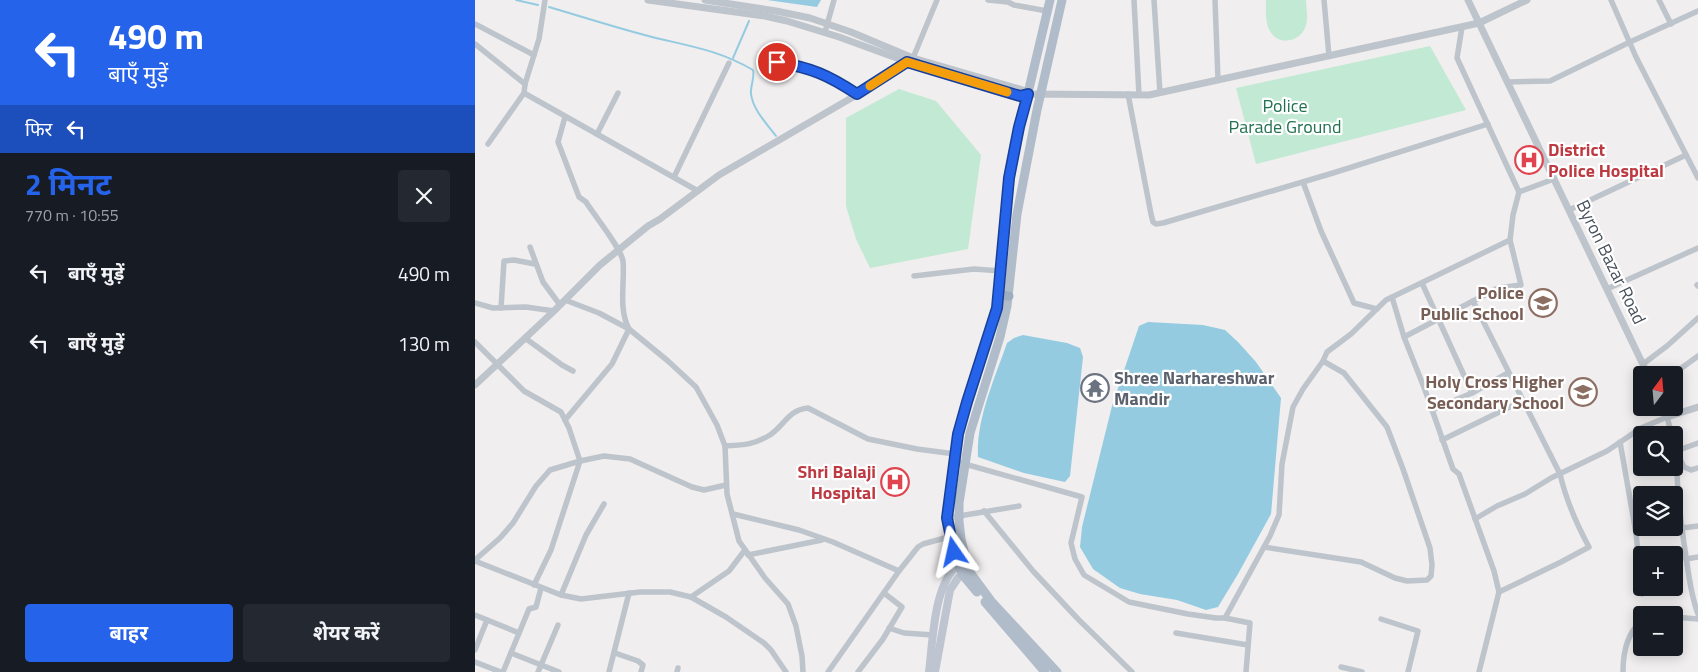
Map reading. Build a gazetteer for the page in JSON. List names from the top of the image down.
{
  "streets": {
    "street": ["Byron Bazar Road"]
  },
  "parks": ["Police Parade Ground"],
  "places": {
    "hospital": ["District Police Hospital", "Shri Balaji Hospital"],
    "school or university": ["Police Public School", "Holy Cross Higher Secondary School"],
    "temple": ["Shree Narhareshwar Mandir"]
  },
  "north": "top",
  "page": {
    "turn": ["490 m", "बाएँ मुड़ें"],
    "then": "फिर",
    "heading": ["2 मिनट", "770 m · 10:55"],
    "list": [
      {
        "name": "बाएँ मुड़ें",
        "value": "490 m"
      },
      {
        "name": "बाएँ मुड़ें",
        "value": "130 m"
      }
    ],
    "map_buttons": ["+", "−"],
    "buttons": ["बाहर", "शेयर करें"]
  }
}
